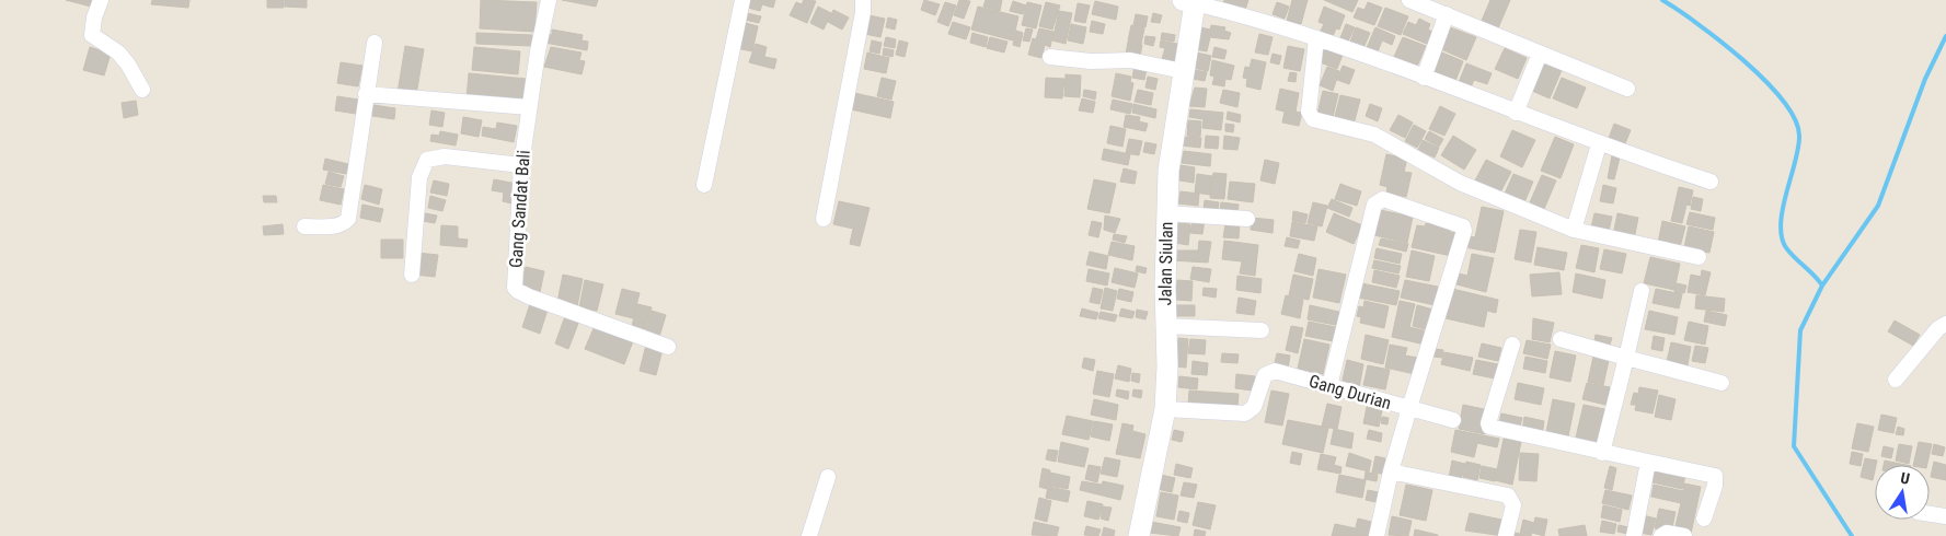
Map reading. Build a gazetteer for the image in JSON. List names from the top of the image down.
{
  "streets": {
    "street": ["Gang Sandat Bali", "Jalan Siulan", "Gang Durian"]
  },
  "crossings": [
    ["Jalan Siulan", "Gang Durian"]
  ],
  "north": "top"
}
